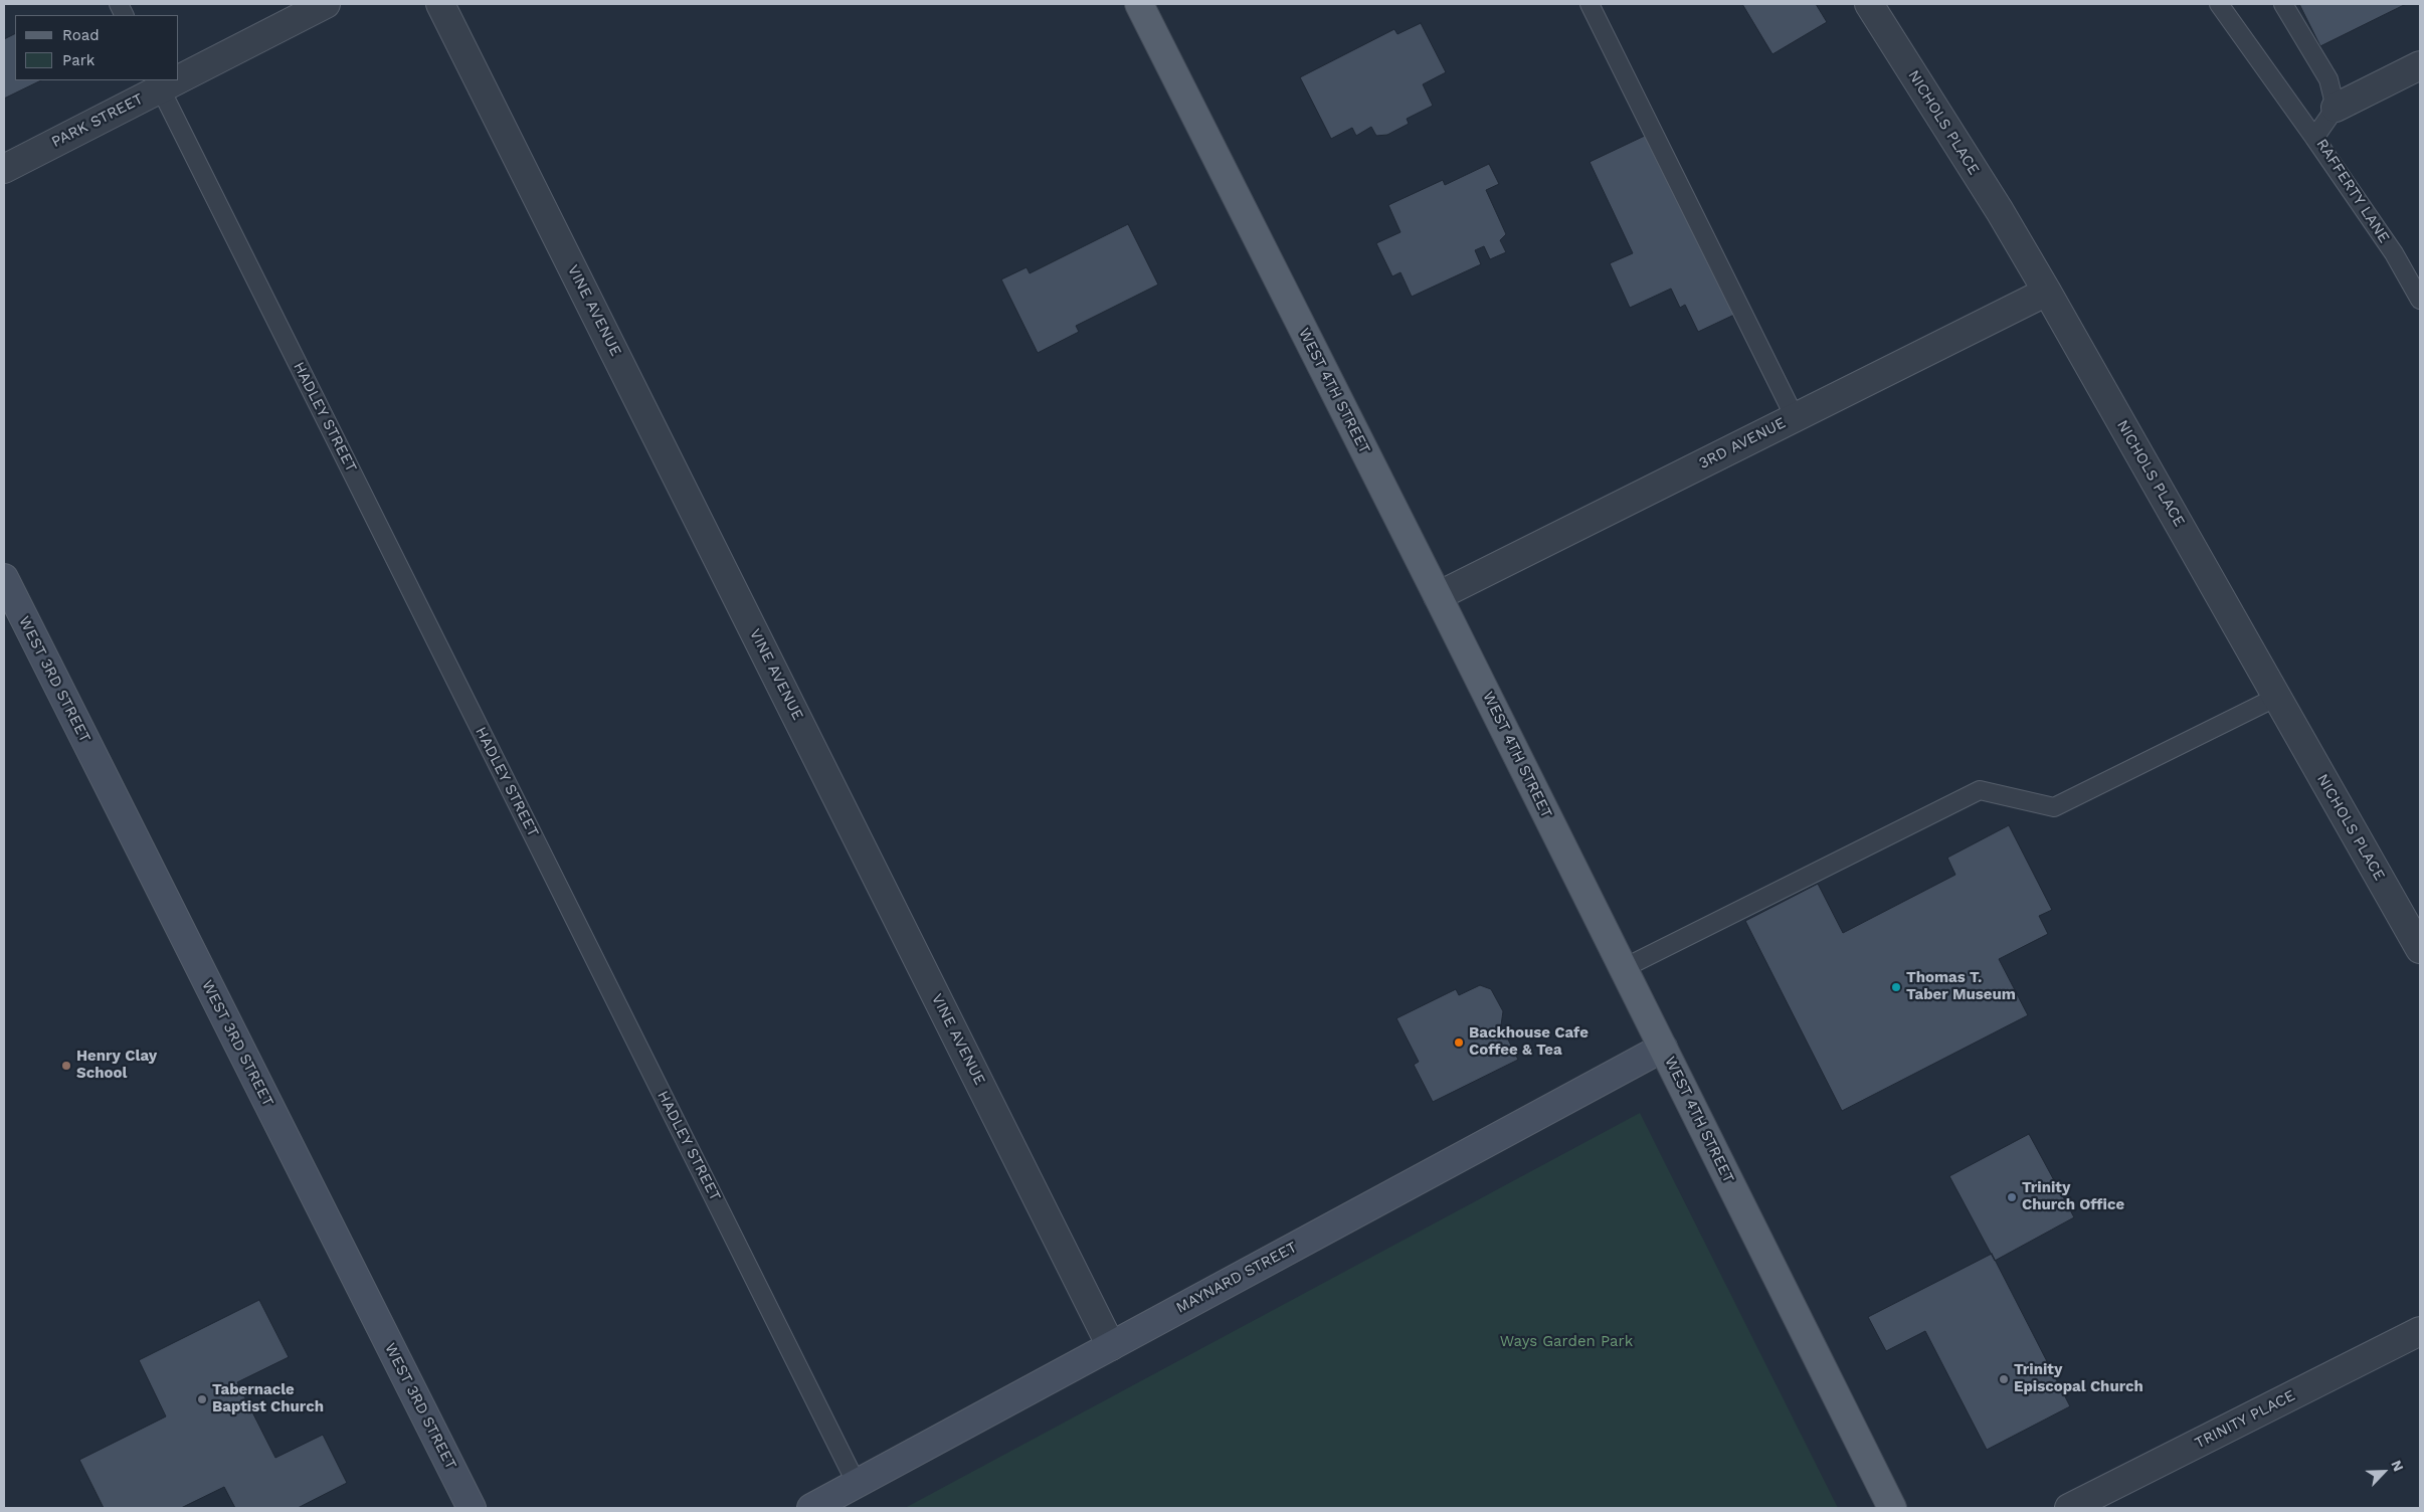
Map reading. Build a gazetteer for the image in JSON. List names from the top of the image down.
{
  "streets": {
    "main road": ["WEST 4TH STREET", "WEST 3RD STREET", "MAYNARD STREET"],
    "street": [
      "PARK STREET",
      "NICHOLS PLACE",
      "VINE AVENUE",
      "3RD AVENUE",
      "TRINITY PLACE"
    ],
    "lane": ["RAFFERTY LANE", "HADLEY STREET"]
  },
  "crossings": [
    ["PARK STREET", "HADLEY STREET"],
    ["NICHOLS PLACE", "3RD AVENUE"],
    ["VINE AVENUE", "MAYNARD STREET"],
    ["WEST 4TH STREET", "3RD AVENUE"],
    ["WEST 4TH STREET", "MAYNARD STREET"],
    ["HADLEY STREET", "MAYNARD STREET"]
  ],
  "parks": ["Ways Garden Park"],
  "places": [
    "Thomas T. Taber Museum",
    "Backhouse Cafe Coffee & Tea",
    "Henry Clay School",
    "Trinity Church Office",
    "Trinity Episcopal Church",
    "Tabernacle Baptist Church"
  ],
  "legend": ["Road", "Park"],
  "north": "top right"
}
